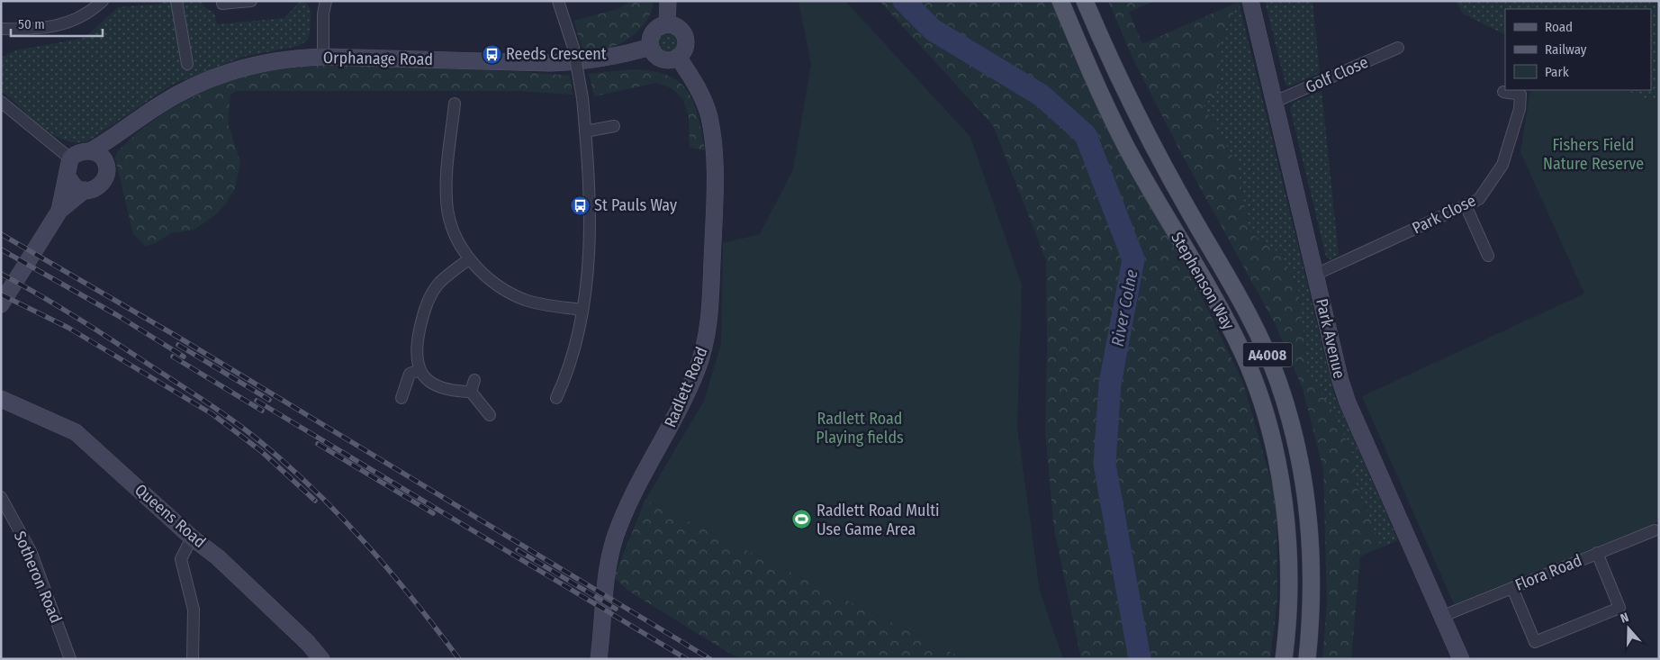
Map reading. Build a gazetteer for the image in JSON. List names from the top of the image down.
{
  "streets": {
    "main road": ["Stephenson Way", "A4008"],
    "street": [
      "Orphanage Road",
      "Golf Close",
      "Park Close",
      "Park Avenue",
      "Radlett Road",
      "Queens Road",
      "Flora Road",
      "Sotheron Road"
    ]
  },
  "crossings": [
    ["Orphanage Road", "Radlett Road"],
    ["Golf Close", "Park Avenue"],
    ["Park Close", "Park Avenue"],
    ["Park Avenue", "Flora Road"]
  ],
  "water": ["River Colne"],
  "parks": ["Fishers Field Nature Reserve", "Radlett Road Playing fields"],
  "places": {
    "bus stop": ["Reeds Crescent", "St Pauls Way"],
    "sports": ["Radlett Road Multi Use Game Area"]
  },
  "legend": ["Road", "Railway", "Park"],
  "scale_bar": "50 m",
  "north": "top"
}
